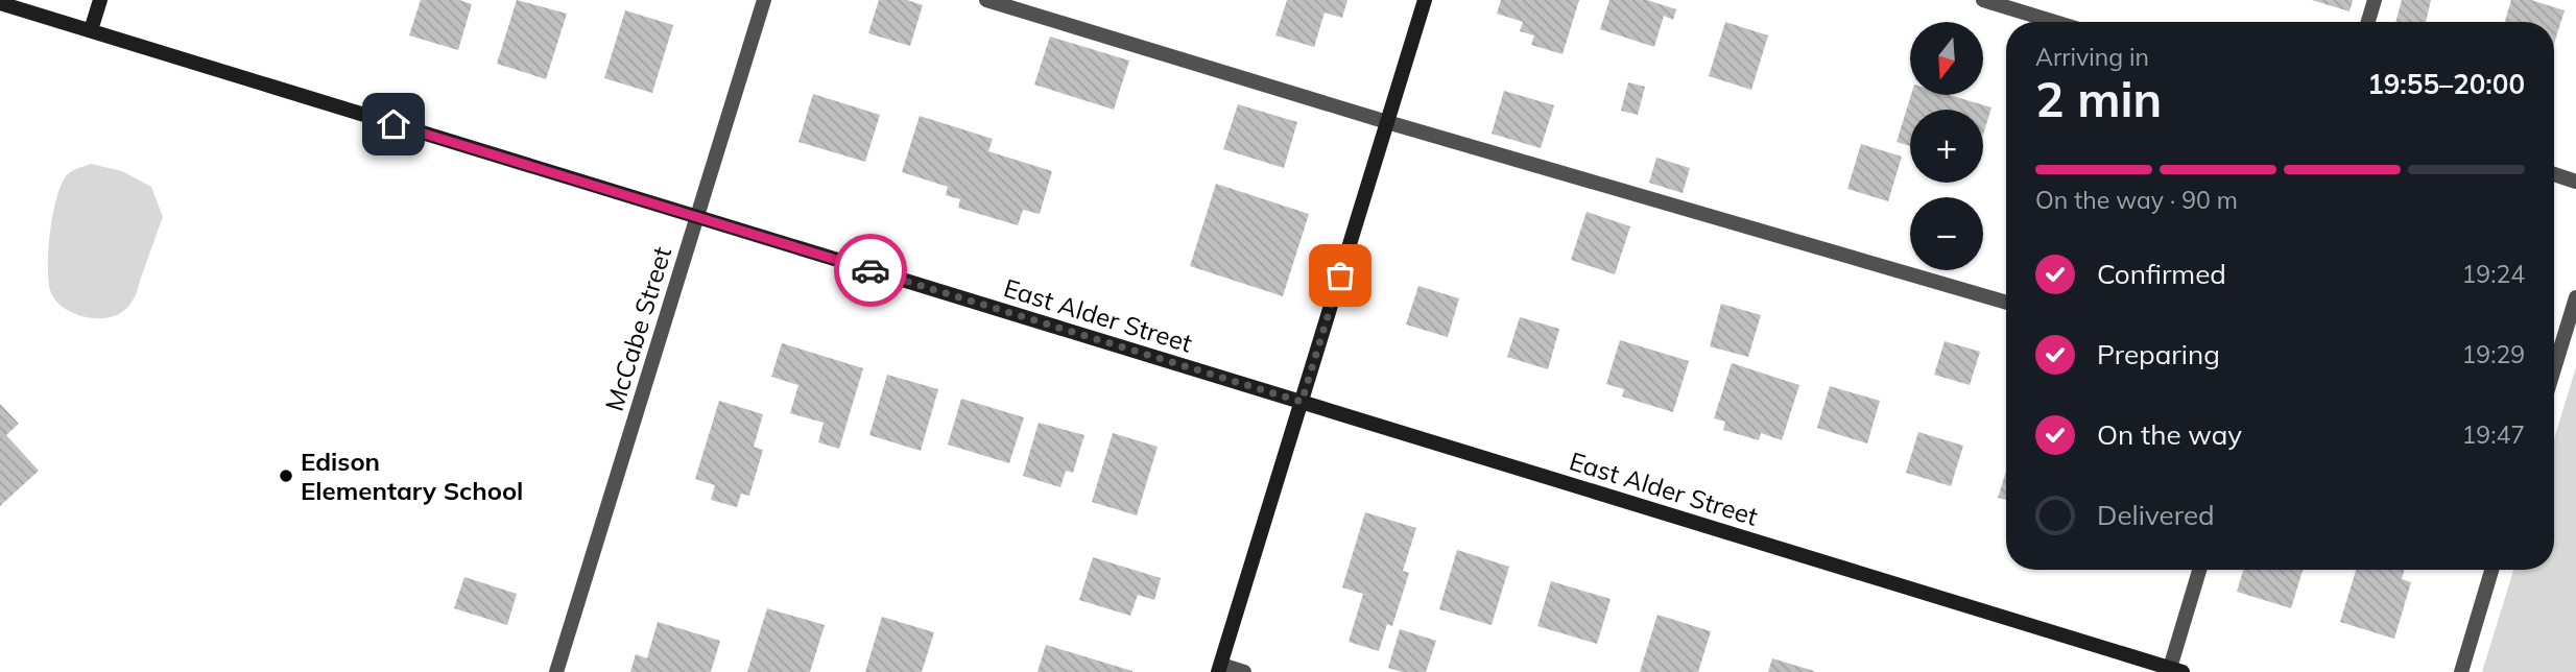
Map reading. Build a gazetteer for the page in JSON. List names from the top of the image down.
{
  "streets": {
    "main road": ["East Alder Street"],
    "street": ["McCabe Street"]
  },
  "crossings": [
    ["East Alder Street", "McCabe Street"]
  ],
  "places": ["Edison Elementary School"],
  "north": "bottom",
  "page": {
    "map_buttons": ["+", "−"],
    "heading": ["2 min", "Arriving in", "19:55–20:00"],
    "bar": "On the way · 90 m",
    "list": [
      ["Confirmed", "19:24"],
      ["Preparing", "19:29"],
      ["On the way", "19:47"],
      "Delivered"
    ]
  }
}
